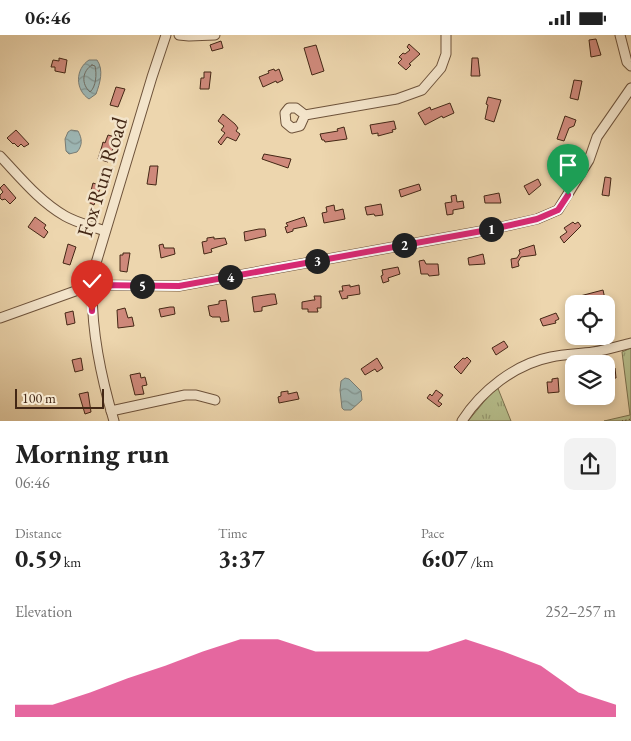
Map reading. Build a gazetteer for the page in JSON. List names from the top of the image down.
{
  "streets": {
    "street": ["Fox Run Road"]
  },
  "scale_bar": "100 m",
  "page": {
    "status": "06:46",
    "pins": [
      "1",
      "2",
      "3",
      "4",
      "5"
    ],
    "scale": "100 m",
    "heading": ["Morning run", "06:46"],
    "stats": [
      ["Distance", "0.59 km"],
      ["Time", "3:37"],
      ["Pace", "6:07 /km"]
    ],
    "chart": ["Elevation", "252–257 m"]
  }
}
